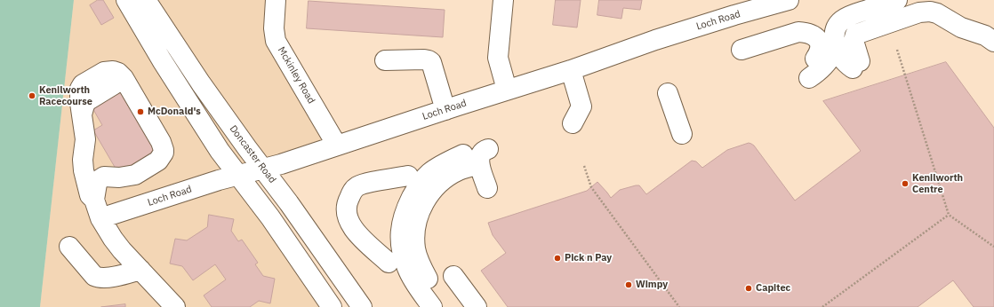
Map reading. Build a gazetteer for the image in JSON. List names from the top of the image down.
{
  "streets": {
    "street": ["Loch Road", "Mckinley Road", "Doncaster Road"]
  },
  "crossings": [
    ["Loch Road", "Mckinley Road"],
    ["Loch Road", "Doncaster Road"]
  ],
  "places": [
    "Kenilworth Racecourse",
    "McDonald's",
    "Kenilworth Centre",
    "Pick n Pay",
    "Wimpy",
    "Capitec"
  ]
}
